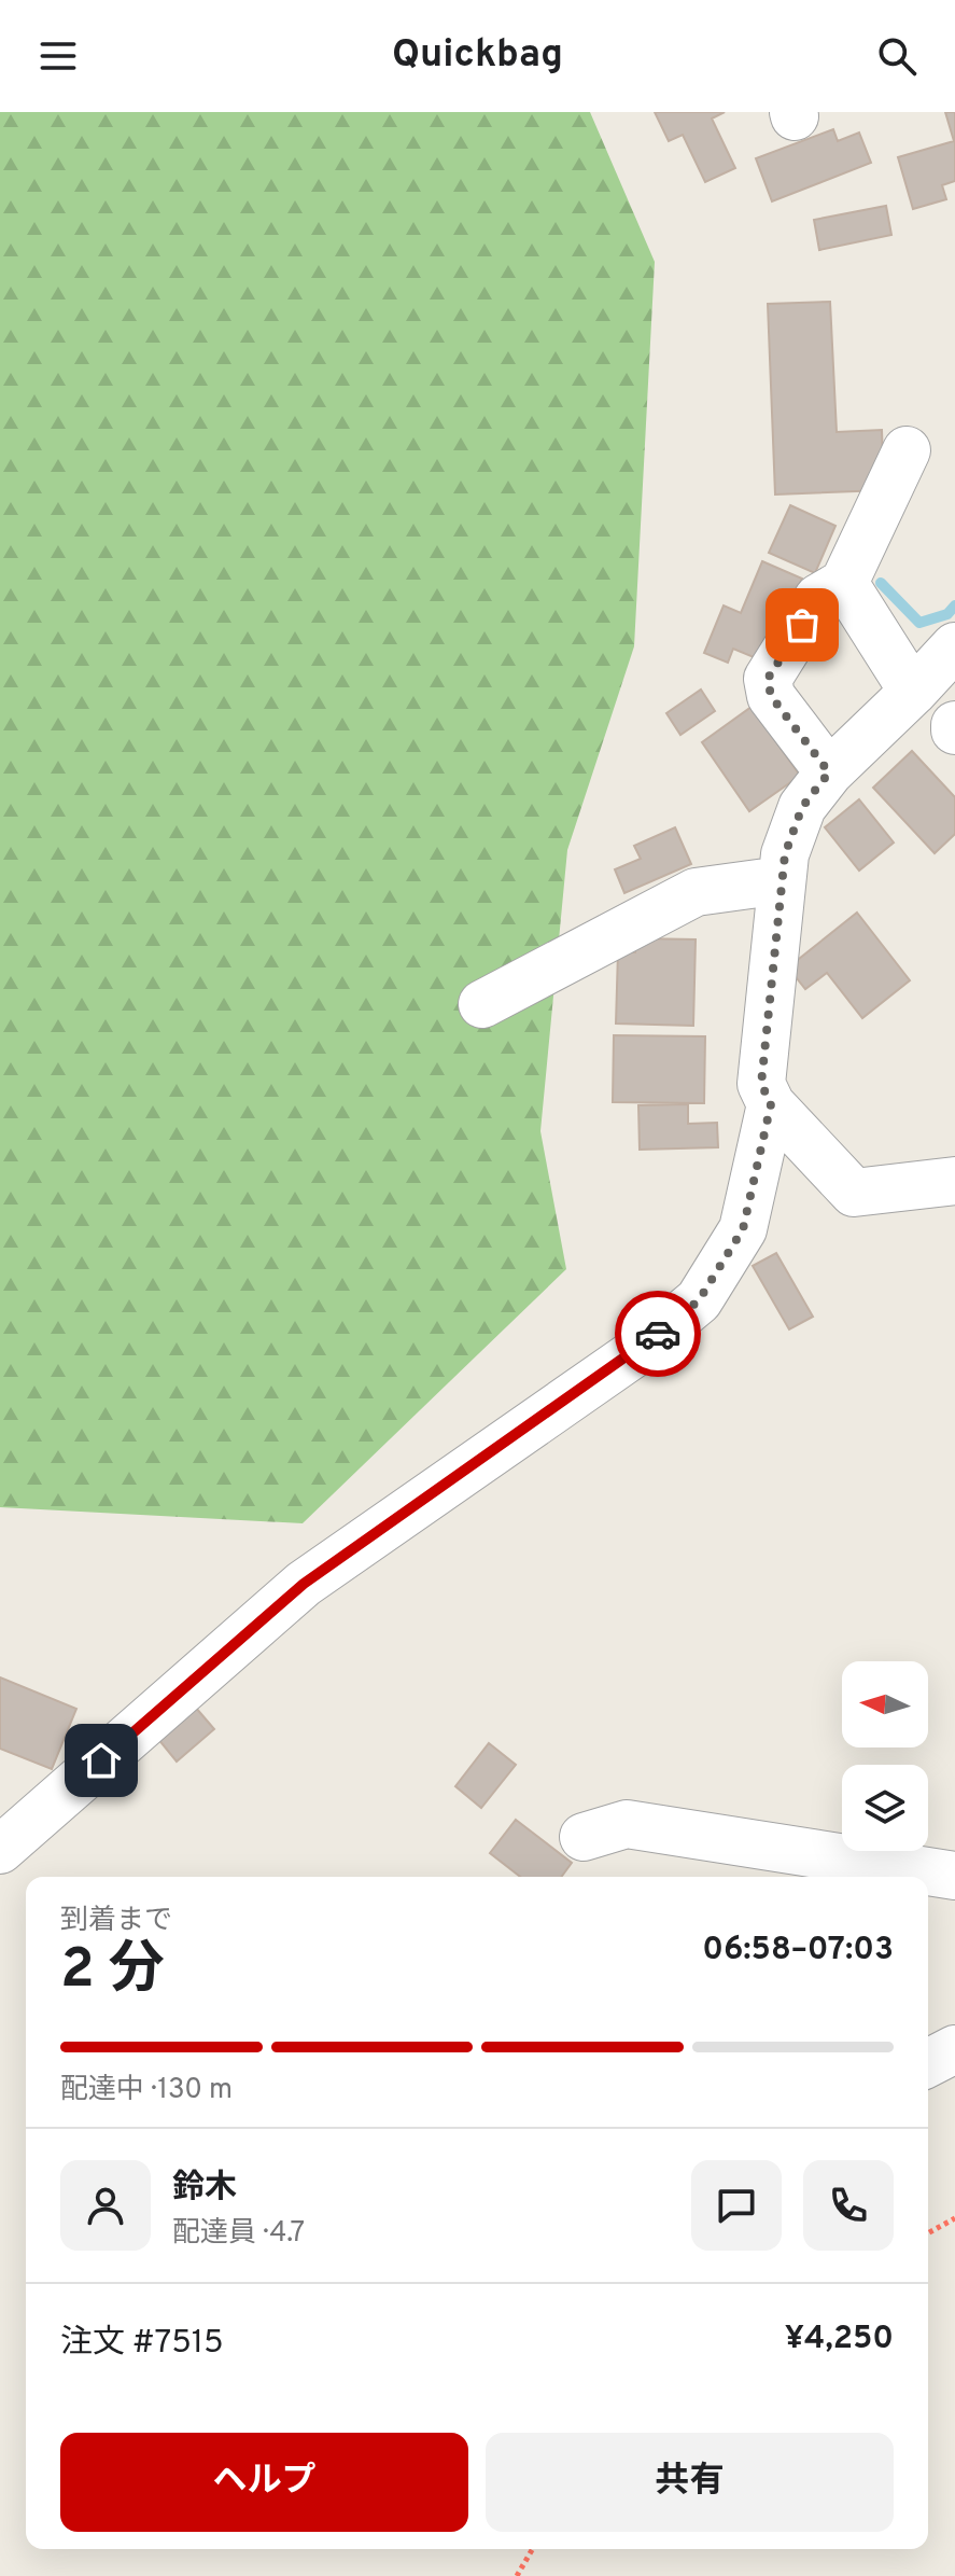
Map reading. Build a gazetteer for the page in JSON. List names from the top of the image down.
{
  "north": "left",
  "page": {
    "header": "Quickbag",
    "heading": ["2 分", "到着まで", "06:58–07:03"],
    "panel": [
      "鈴木",
      "配達員 · 4.7",
      "注文 #7515",
      "¥4,250"
    ],
    "bar": "配達中 · 130 m",
    "buttons": ["ヘルプ", "共有"]
  }
}
